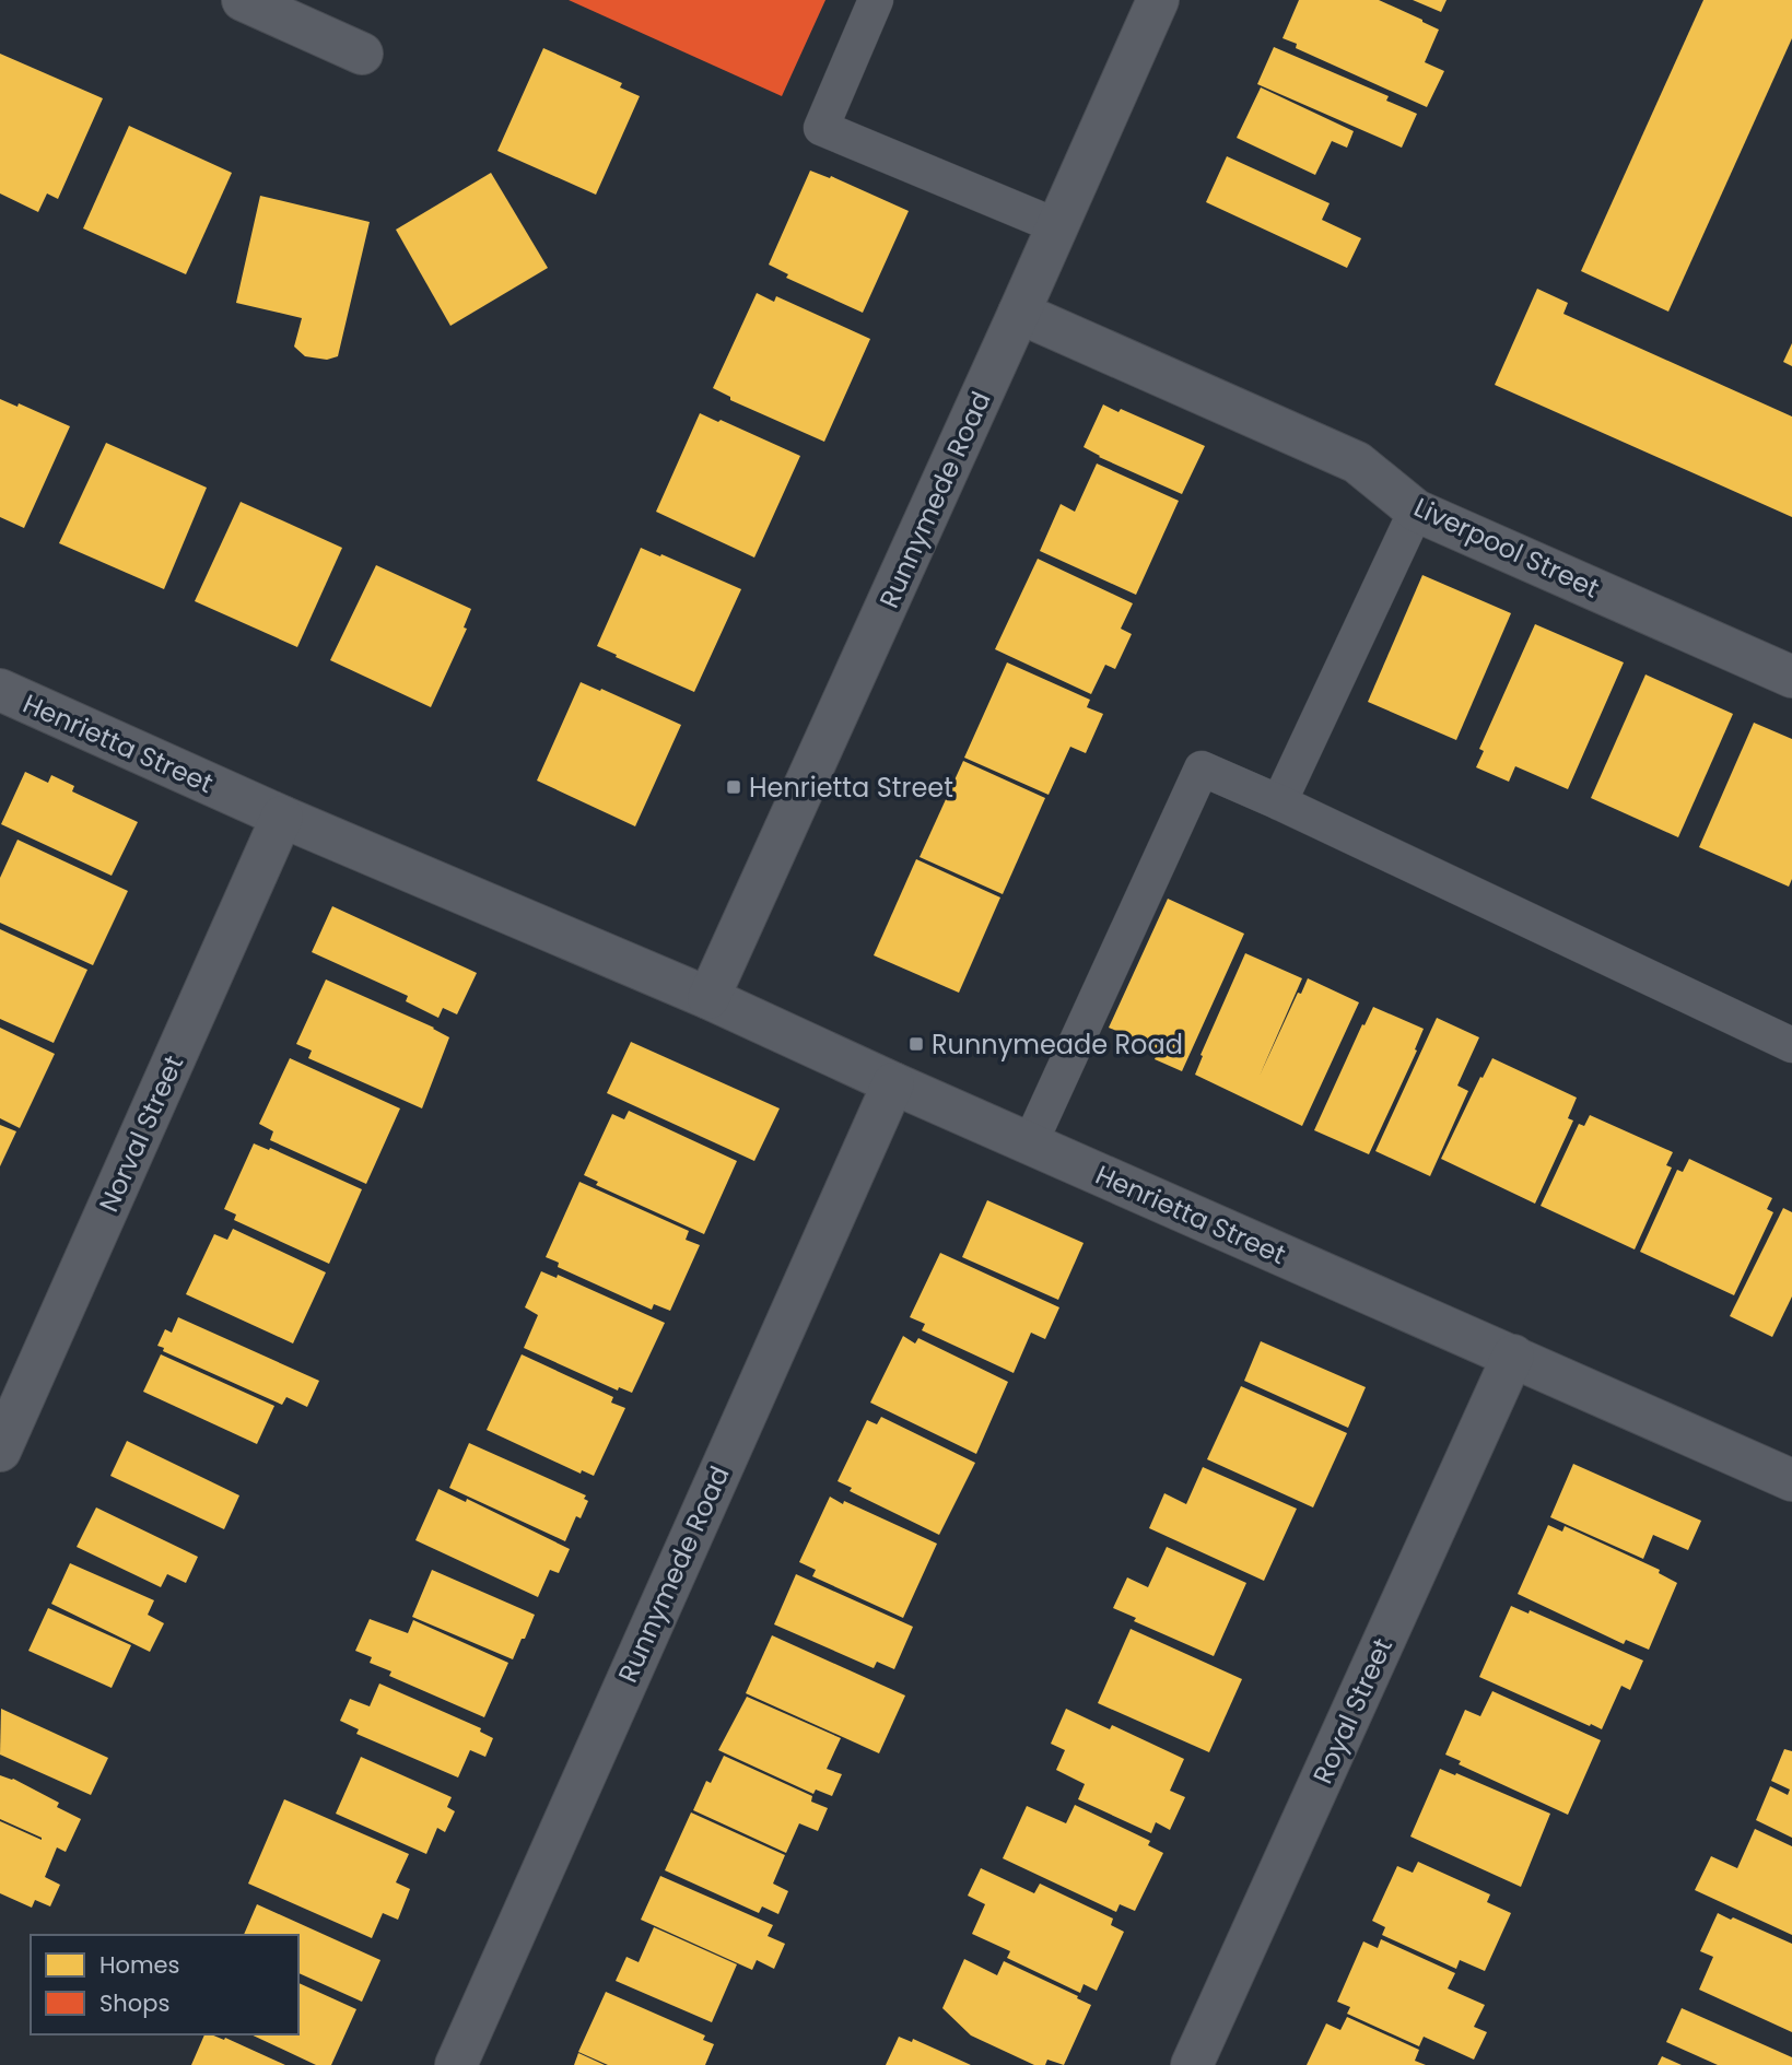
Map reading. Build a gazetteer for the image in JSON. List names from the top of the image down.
{
  "streets": {
    "street": [
      "Runnymede Road",
      "Liverpool Street",
      "Henrietta Street",
      "Norval Street",
      "Royal Street"
    ]
  },
  "crossings": [
    ["Runnymede Road", "Liverpool Street"],
    ["Runnymede Road", "Henrietta Street"],
    ["Henrietta Street", "Norval Street"],
    ["Henrietta Street", "Royal Street"]
  ],
  "places": {
    "transit": ["Henrietta Street", "Runnymeade Road"]
  },
  "legend": ["Homes", "Shops"]
}
